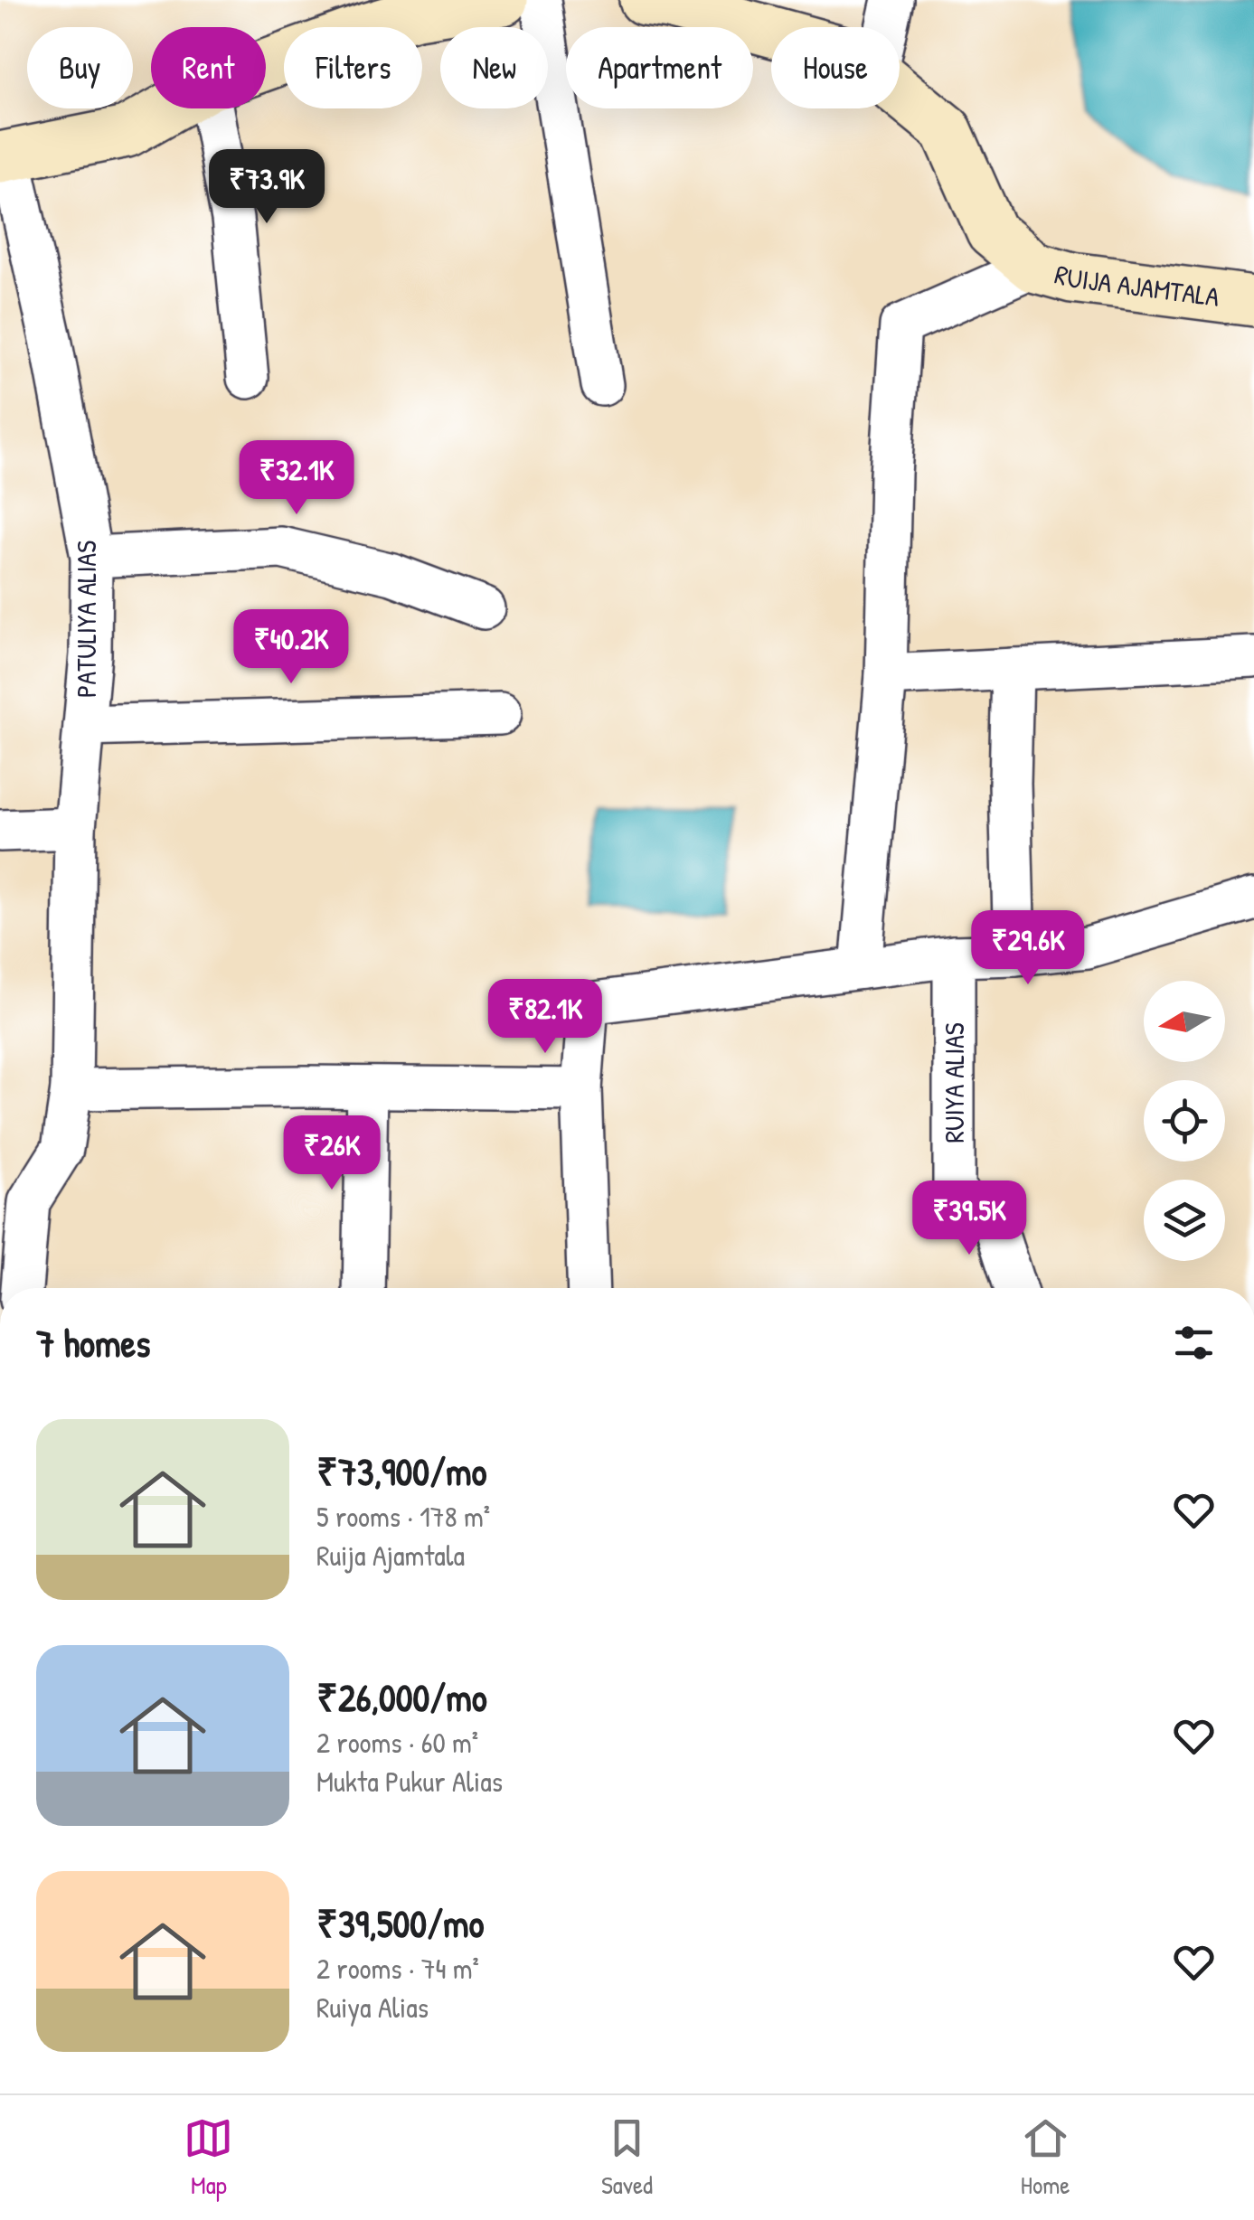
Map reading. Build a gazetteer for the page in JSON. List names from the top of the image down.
{
  "streets": {
    "street": ["RUIJA AJAMTALA", "PATULIYA ALIAS", "RUIYA ALIAS"]
  },
  "north": "left",
  "page": {
    "chip": [
      "Buy",
      "Rent",
      "Filters",
      "New",
      "Apartment",
      "House"
    ],
    "price": [
      "₹73.9K",
      "₹32.1K",
      "₹40.2K",
      "₹29.6K",
      "₹82.1K",
      "₹26K",
      "₹39.5K"
    ],
    "heading": "7 homes",
    "list": [
      {
        "name": "₹73,900/mo",
        "note": "5 rooms · 178 m² · Ruija Ajamtala"
      },
      {
        "name": "₹26,000/mo",
        "note": "2 rooms · 60 m² · Mukta Pukur Alias"
      },
      {
        "name": "₹39,500/mo",
        "note": "2 rooms · 74 m² · Ruiya Alias"
      }
    ],
    "tabs": ["Map", "Saved", "Home"]
  }
}
